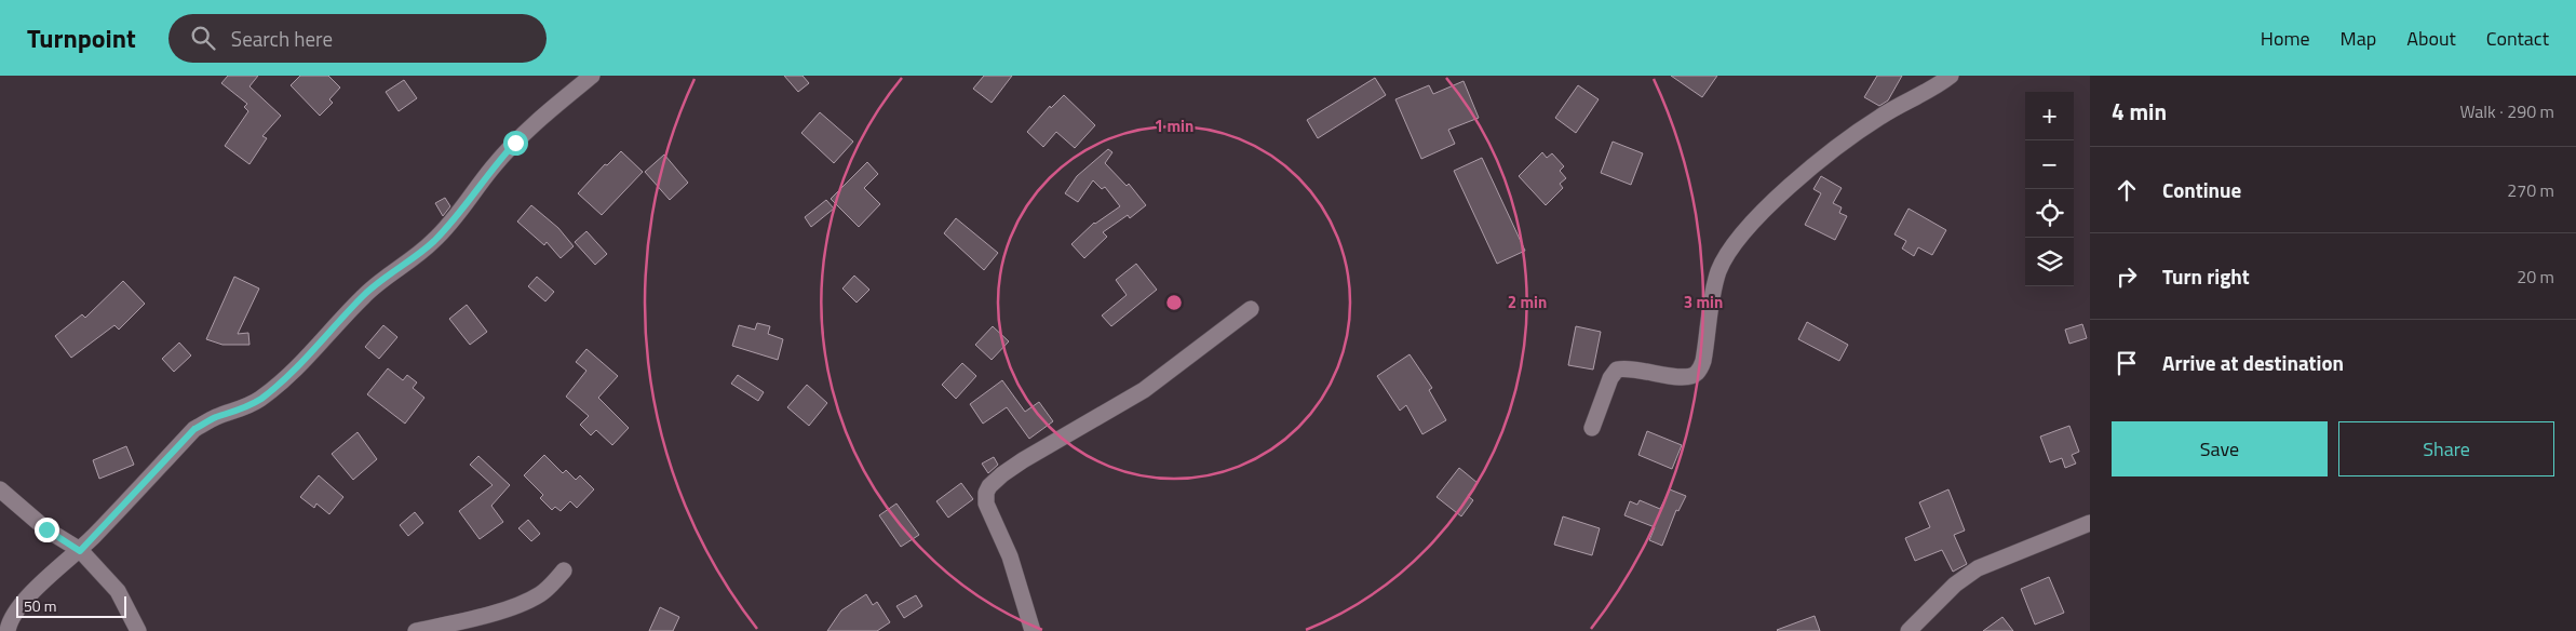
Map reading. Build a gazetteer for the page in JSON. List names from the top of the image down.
{
  "scale_bar": "50 m",
  "page": {
    "header": "Turnpoint",
    "search": "Search here",
    "nav": [
      "Home",
      "Map",
      "About",
      "Contact"
    ],
    "heading": ["4 min", "Walk · 290 m"],
    "map_buttons": ["+", "−"],
    "list": [
      ["Continue", "270 m"],
      ["Turn right", "20 m"],
      "Arrive at destination"
    ],
    "buttons": ["Save", "Share"],
    "scale": "50 m"
  },
  "rings": ["1 min", "2 min", "3 min"]
}
